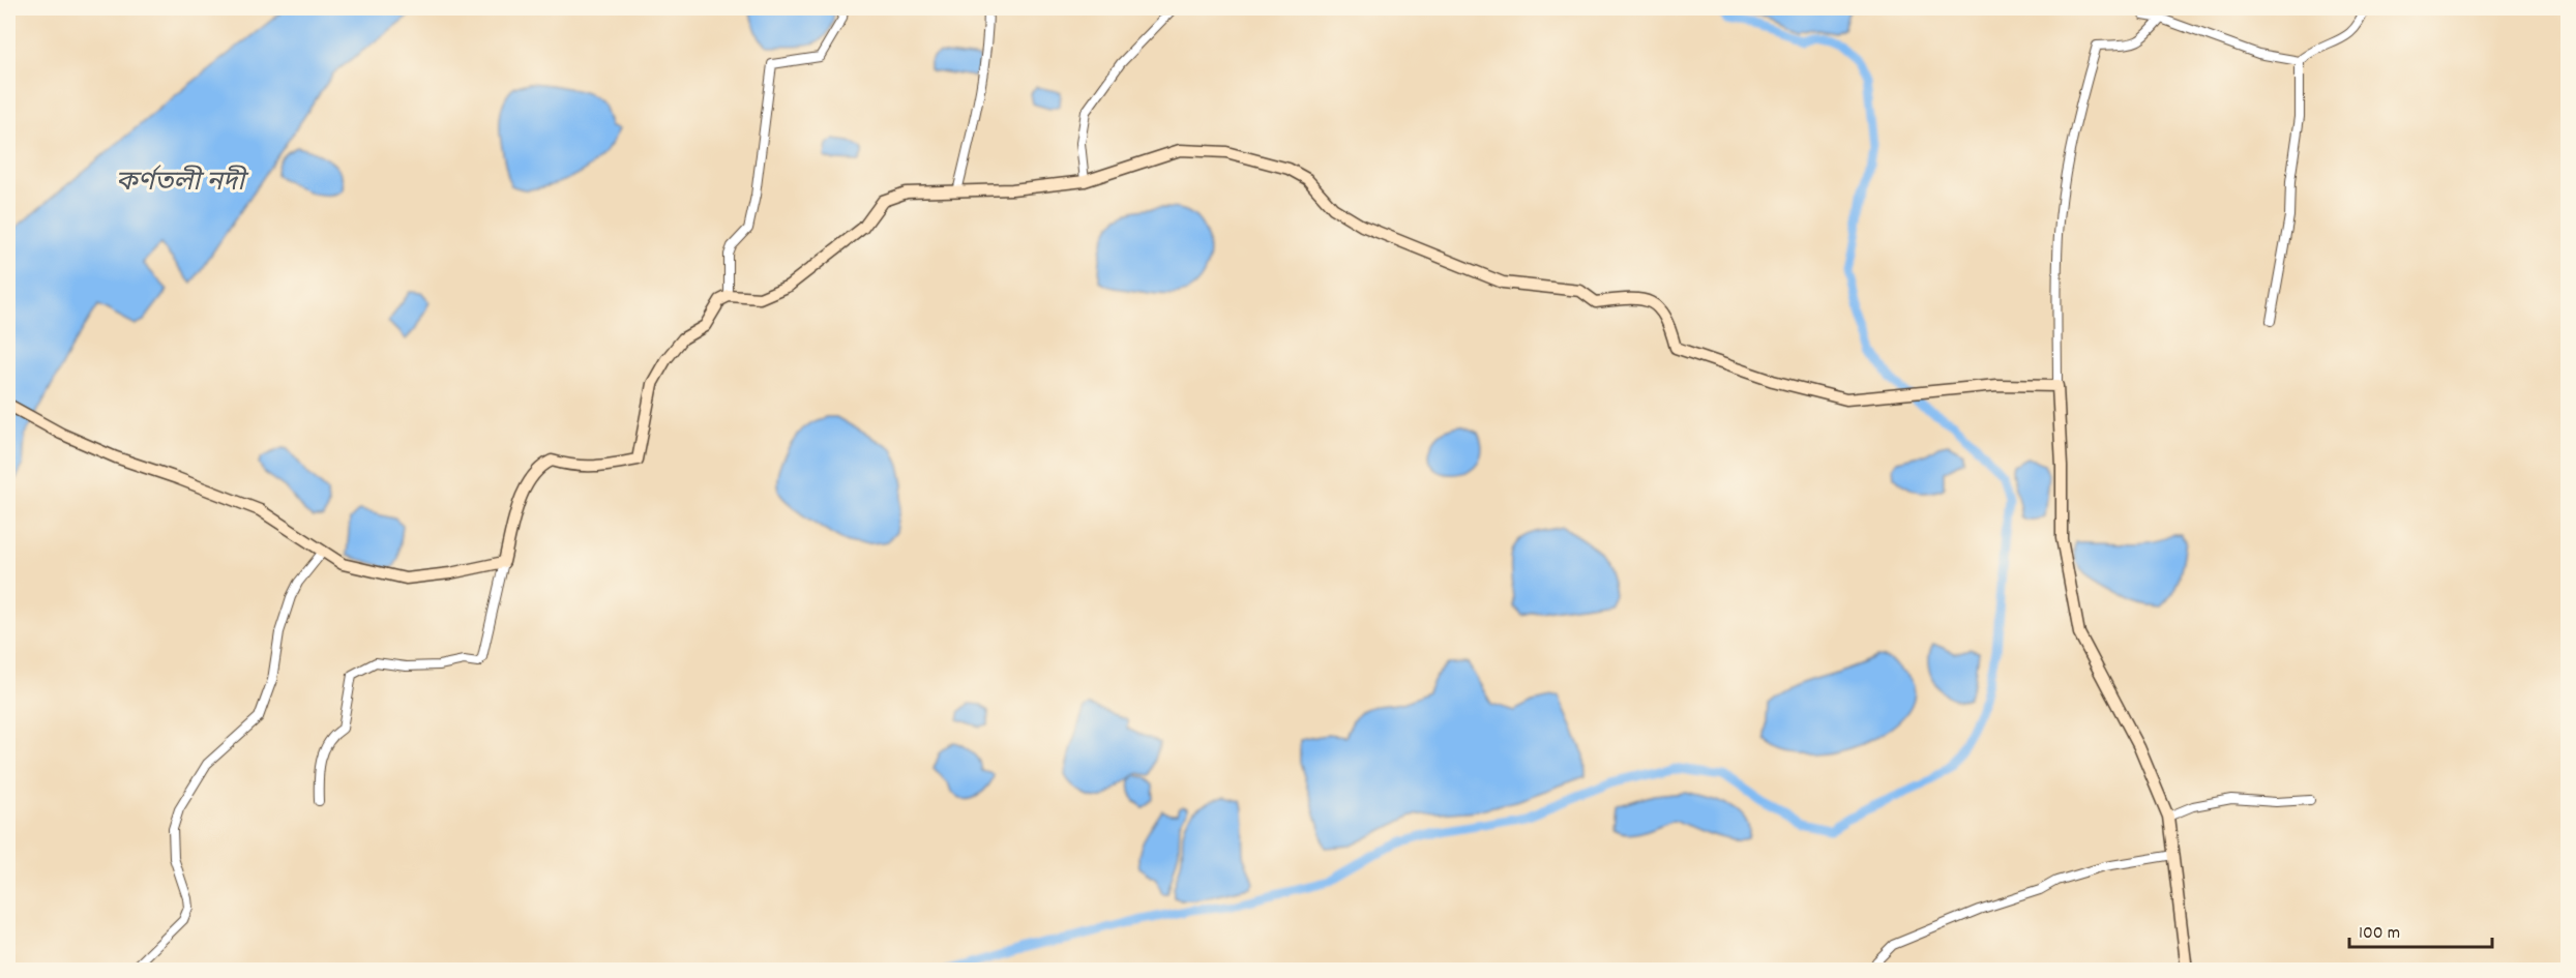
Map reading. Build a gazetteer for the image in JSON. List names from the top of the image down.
{
  "water": ["কর্ণতলী নদী"],
  "scale_bar": "100 m"
}
